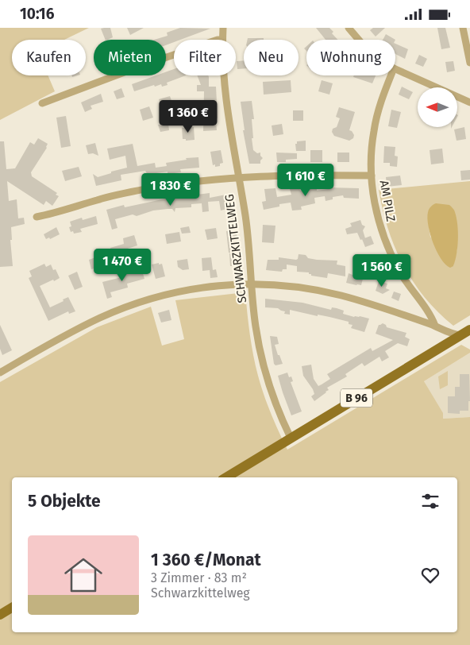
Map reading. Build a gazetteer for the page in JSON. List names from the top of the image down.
{
  "streets": {
    "main road": ["B 96"],
    "street": ["AM PILZ", "SCHWARZKITTELWEG"]
  },
  "crossings": [
    ["SCHWARZKITTELWEG", "B 96"]
  ],
  "north": "left",
  "page": {
    "status": "10:16",
    "chip": [
      "Kaufen",
      "Mieten",
      "Filter",
      "Neu",
      "Wohnung"
    ],
    "price": [
      "1 360 €",
      "1 610 €",
      "1 830 €",
      "1 470 €",
      "1 560 €"
    ],
    "heading": "5 Objekte",
    "list": [
      {
        "name": "1 360 €/Monat",
        "note": "3 Zimmer · 83 m² · Schwarzkittelweg"
      }
    ]
  }
}
